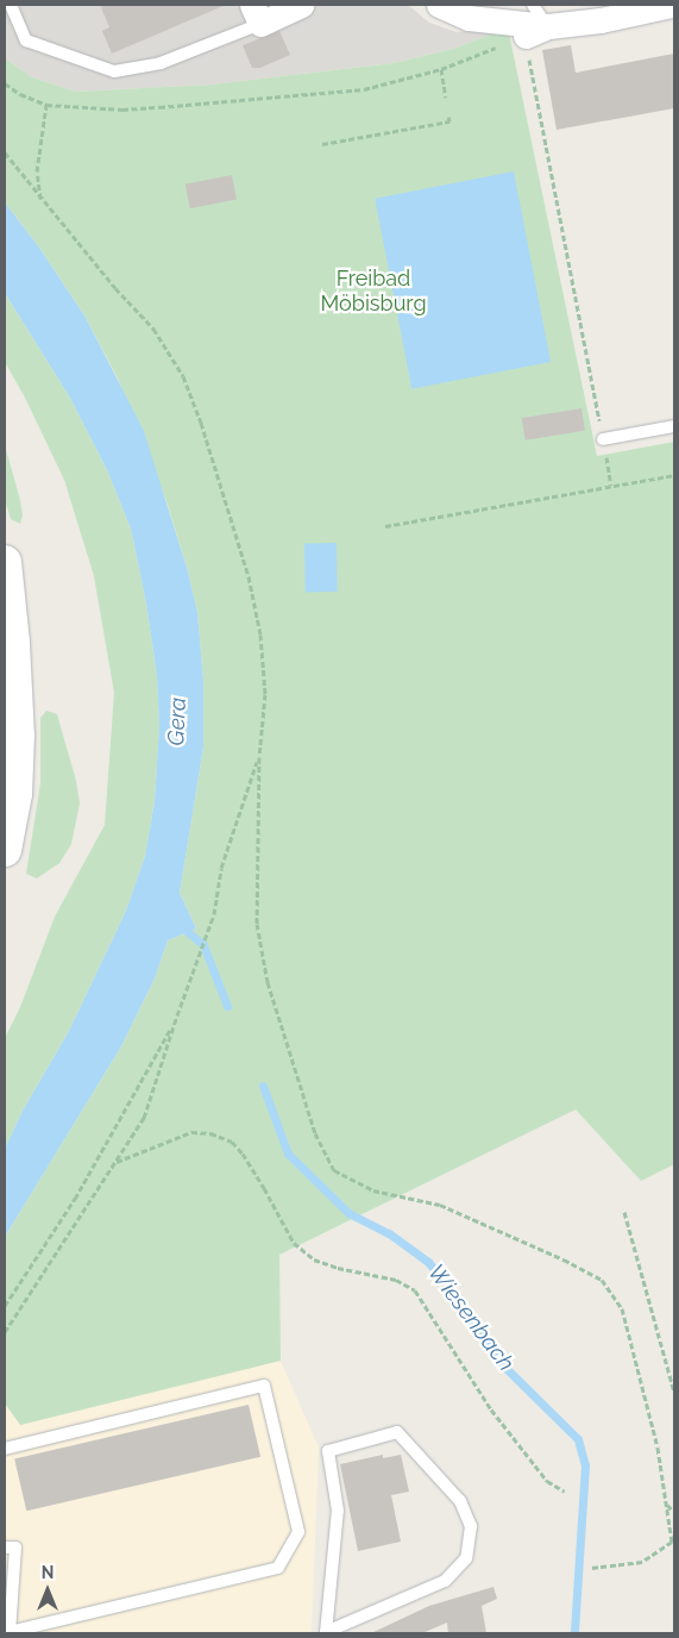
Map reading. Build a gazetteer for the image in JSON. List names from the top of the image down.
{
  "water": ["Gera", "Wiesenbach"],
  "parks": ["Freibad Möbisburg"],
  "north": "top"
}
